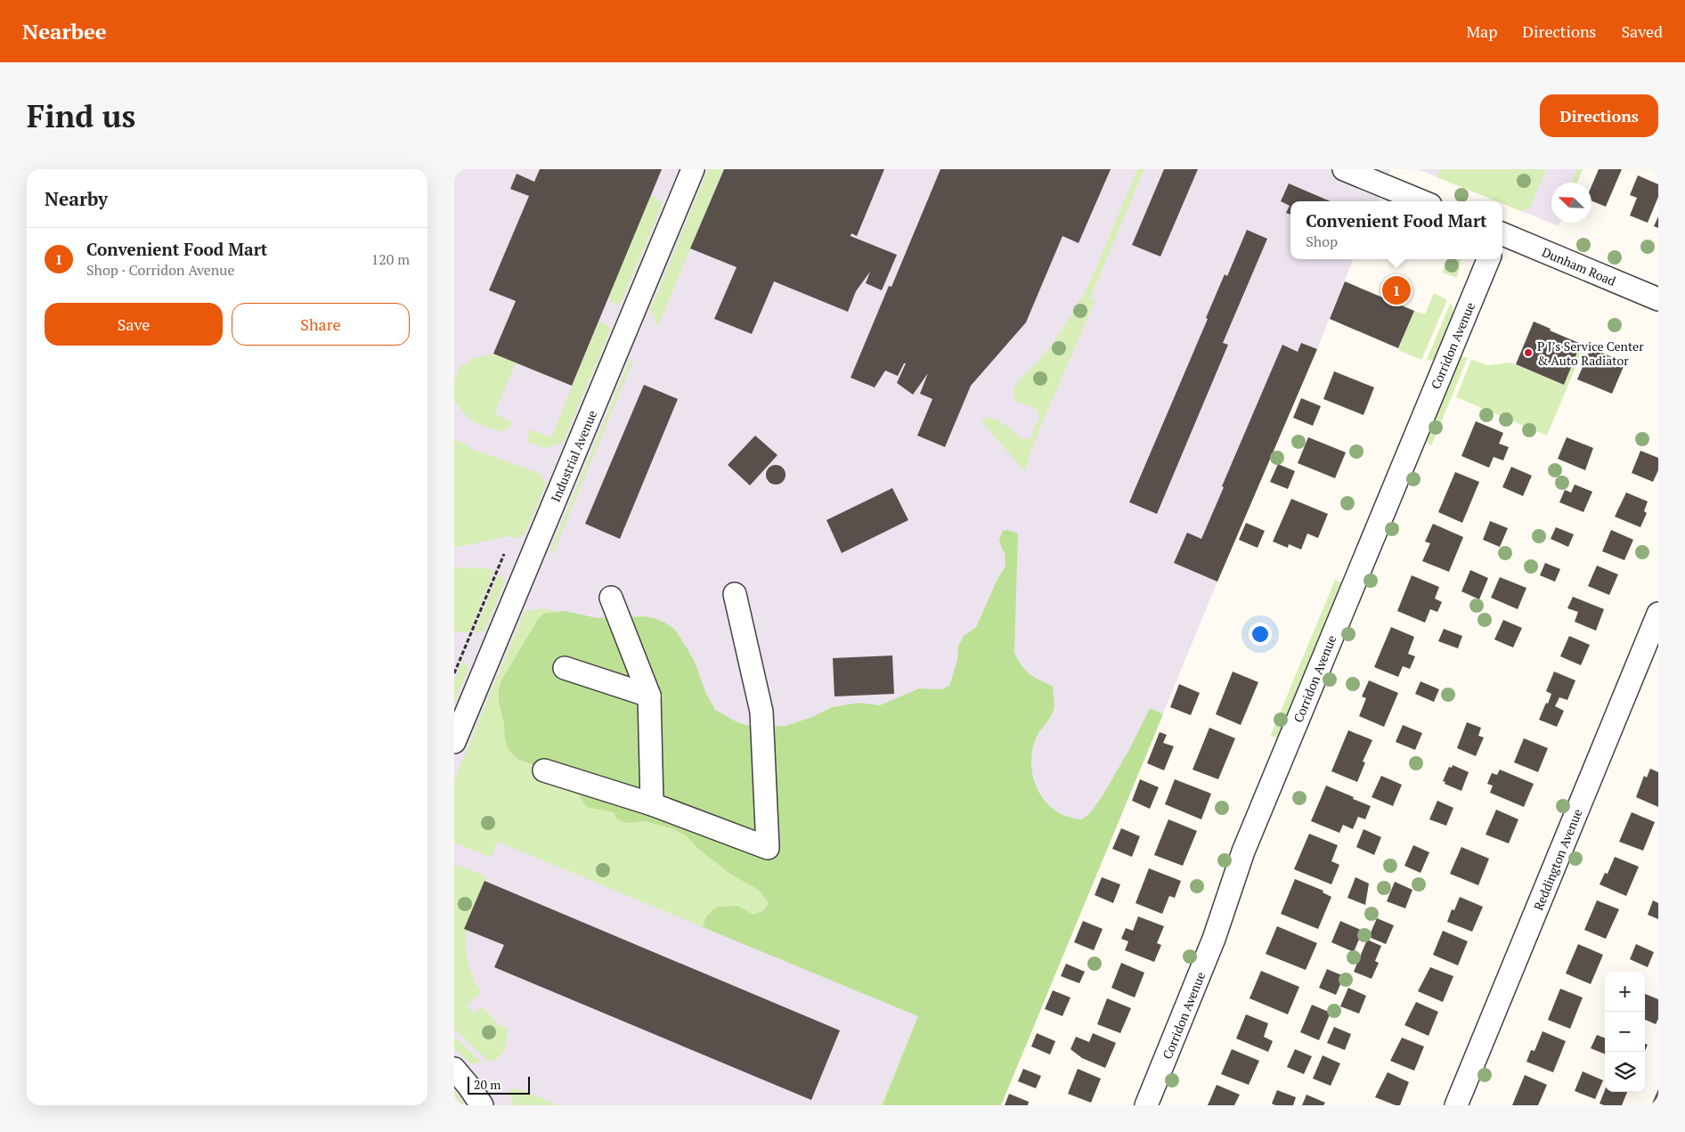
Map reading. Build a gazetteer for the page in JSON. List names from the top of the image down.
{
  "streets": {
    "street": [
      "Dunham Road",
      "Corridon Avenue",
      "Industrial Avenue",
      "Reddington Avenue"
    ]
  },
  "places": ["P J’s Service Center & Auto Radiator"],
  "scale_bar": "20 m",
  "north": "top left",
  "page": {
    "header": "Nearbee",
    "nav": ["Map", "Directions", "Saved"],
    "buttons": [
      "Directions",
      ["Save", "Share"]
    ],
    "title": "Find us",
    "heading": "Nearby",
    "popup": ["Convenient Food Mart", "Shop"],
    "list": [
      {
        "mark": "1",
        "name": "Convenient Food Mart",
        "note": "Shop · Corridon Avenue",
        "value": "120 m"
      }
    ],
    "pins": "1",
    "map_buttons": ["+", "−"],
    "scale": "20 m"
  }
}
